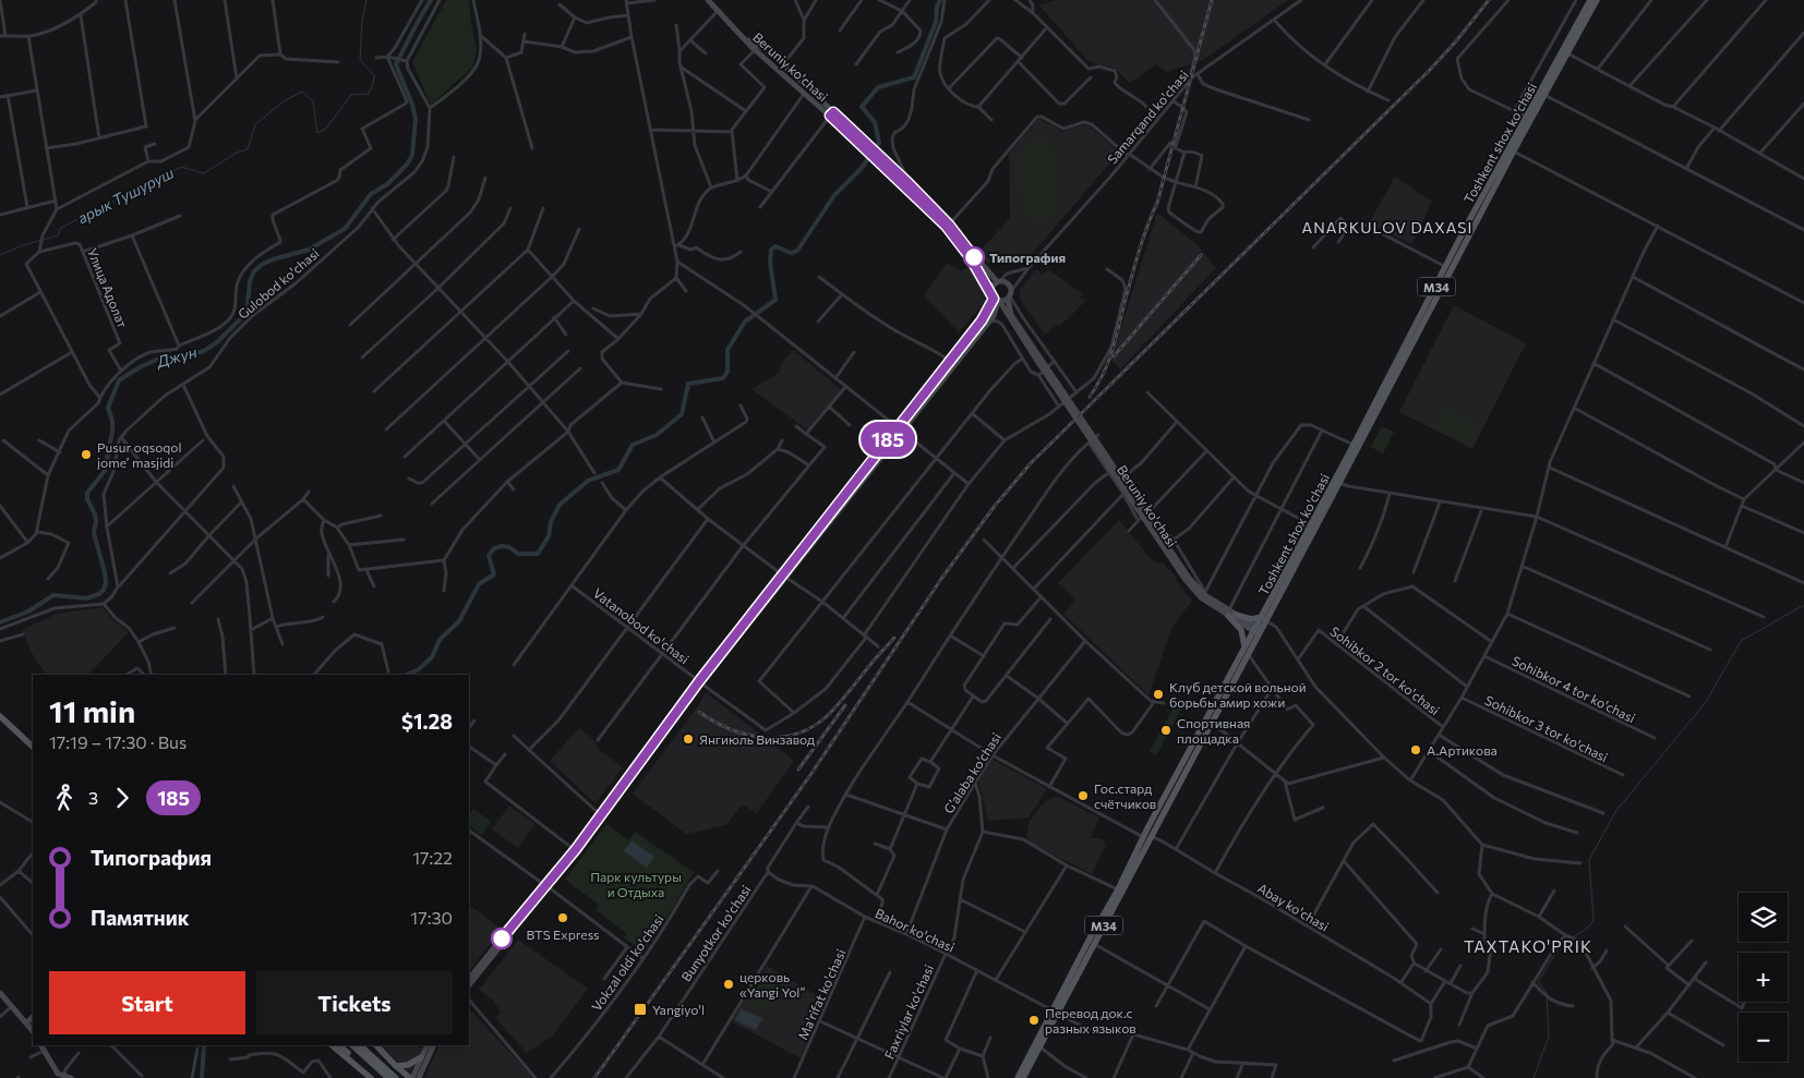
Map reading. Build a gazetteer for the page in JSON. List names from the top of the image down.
{
  "streets": {
    "main road": ["Beruniy ko'chasi", "Toshkent shox ko'chasi", "M34"],
    "street": [
      "Samarqand ko'chasi",
      "Gulobod ko'chasi",
      "Улица Адолат",
      "Vatanobod ko'chasi",
      "Sohibkor 2 tor ko'chasi",
      "Sohibkor 4 tor ko'chasi",
      "Sohibkor 3 tor ko'chasi",
      "G’alaba ko’chasi",
      "Abay ko'chasi",
      "Bahor ko'chasi",
      "Bunyotkor ko'chasi",
      "Vokzal oldi ko'chasi",
      "Ma'rifat ko'chasi",
      "Faxriylar ko'chasi"
    ]
  },
  "crossings": [
    ["Beruniy ko'chasi", "Samarqand ko'chasi"],
    ["Beruniy ko'chasi", "Toshkent shox ko'chasi"],
    ["Beruniy ko'chasi", "Vatanobod ko'chasi"],
    ["Toshkent shox ko'chasi", "M34"],
    ["Toshkent shox ko'chasi", "Abay ko'chasi"],
    ["Toshkent shox ko'chasi", "Bahor ko'chasi"],
    ["M34", "Abay ko'chasi"],
    ["G’alaba ko’chasi", "Abay ko'chasi"],
    ["G’alaba ko’chasi", "Bahor ko'chasi"],
    ["Bahor ko'chasi", "Bunyotkor ko'chasi"],
    ["Bahor ko'chasi", "Ma'rifat ko'chasi"],
    ["Bahor ko'chasi", "Faxriylar ko'chasi"]
  ],
  "districts": ["ANARKULOV DAXASI", "TAXTAKO'PRIK"],
  "water": ["арык Тушуруш", "Джун"],
  "parks": ["Парк культуры и Отдыха"],
  "places": {
    "other": [
      "Типография",
      "Pusur oqsoqol jome’ masjidi",
      "Клуб детской вольной борьбы амир хожи",
      "Спортивная площадка",
      "Янгиюль Винзавод",
      "А.Артикова",
      "Гос.стард счётчиков",
      "BTS Express",
      "церковь «Yangi Yol”",
      "Перевод док.с разных языков"
    ],
    "transit": ["Yangiyo'l"]
  },
  "lines": ["bus line 185"],
  "page": {
    "on_map": "185",
    "heading": ["11 min", "17:19 – 17:30 · Bus", "$1.28"],
    "legs": ["3", "185"],
    "list": [
      {
        "name": "Типография",
        "value": "17:22"
      },
      {
        "name": "Памятник",
        "value": "17:30"
      }
    ],
    "map_buttons": ["+", "−"],
    "buttons": ["Start", "Tickets"]
  }
}
